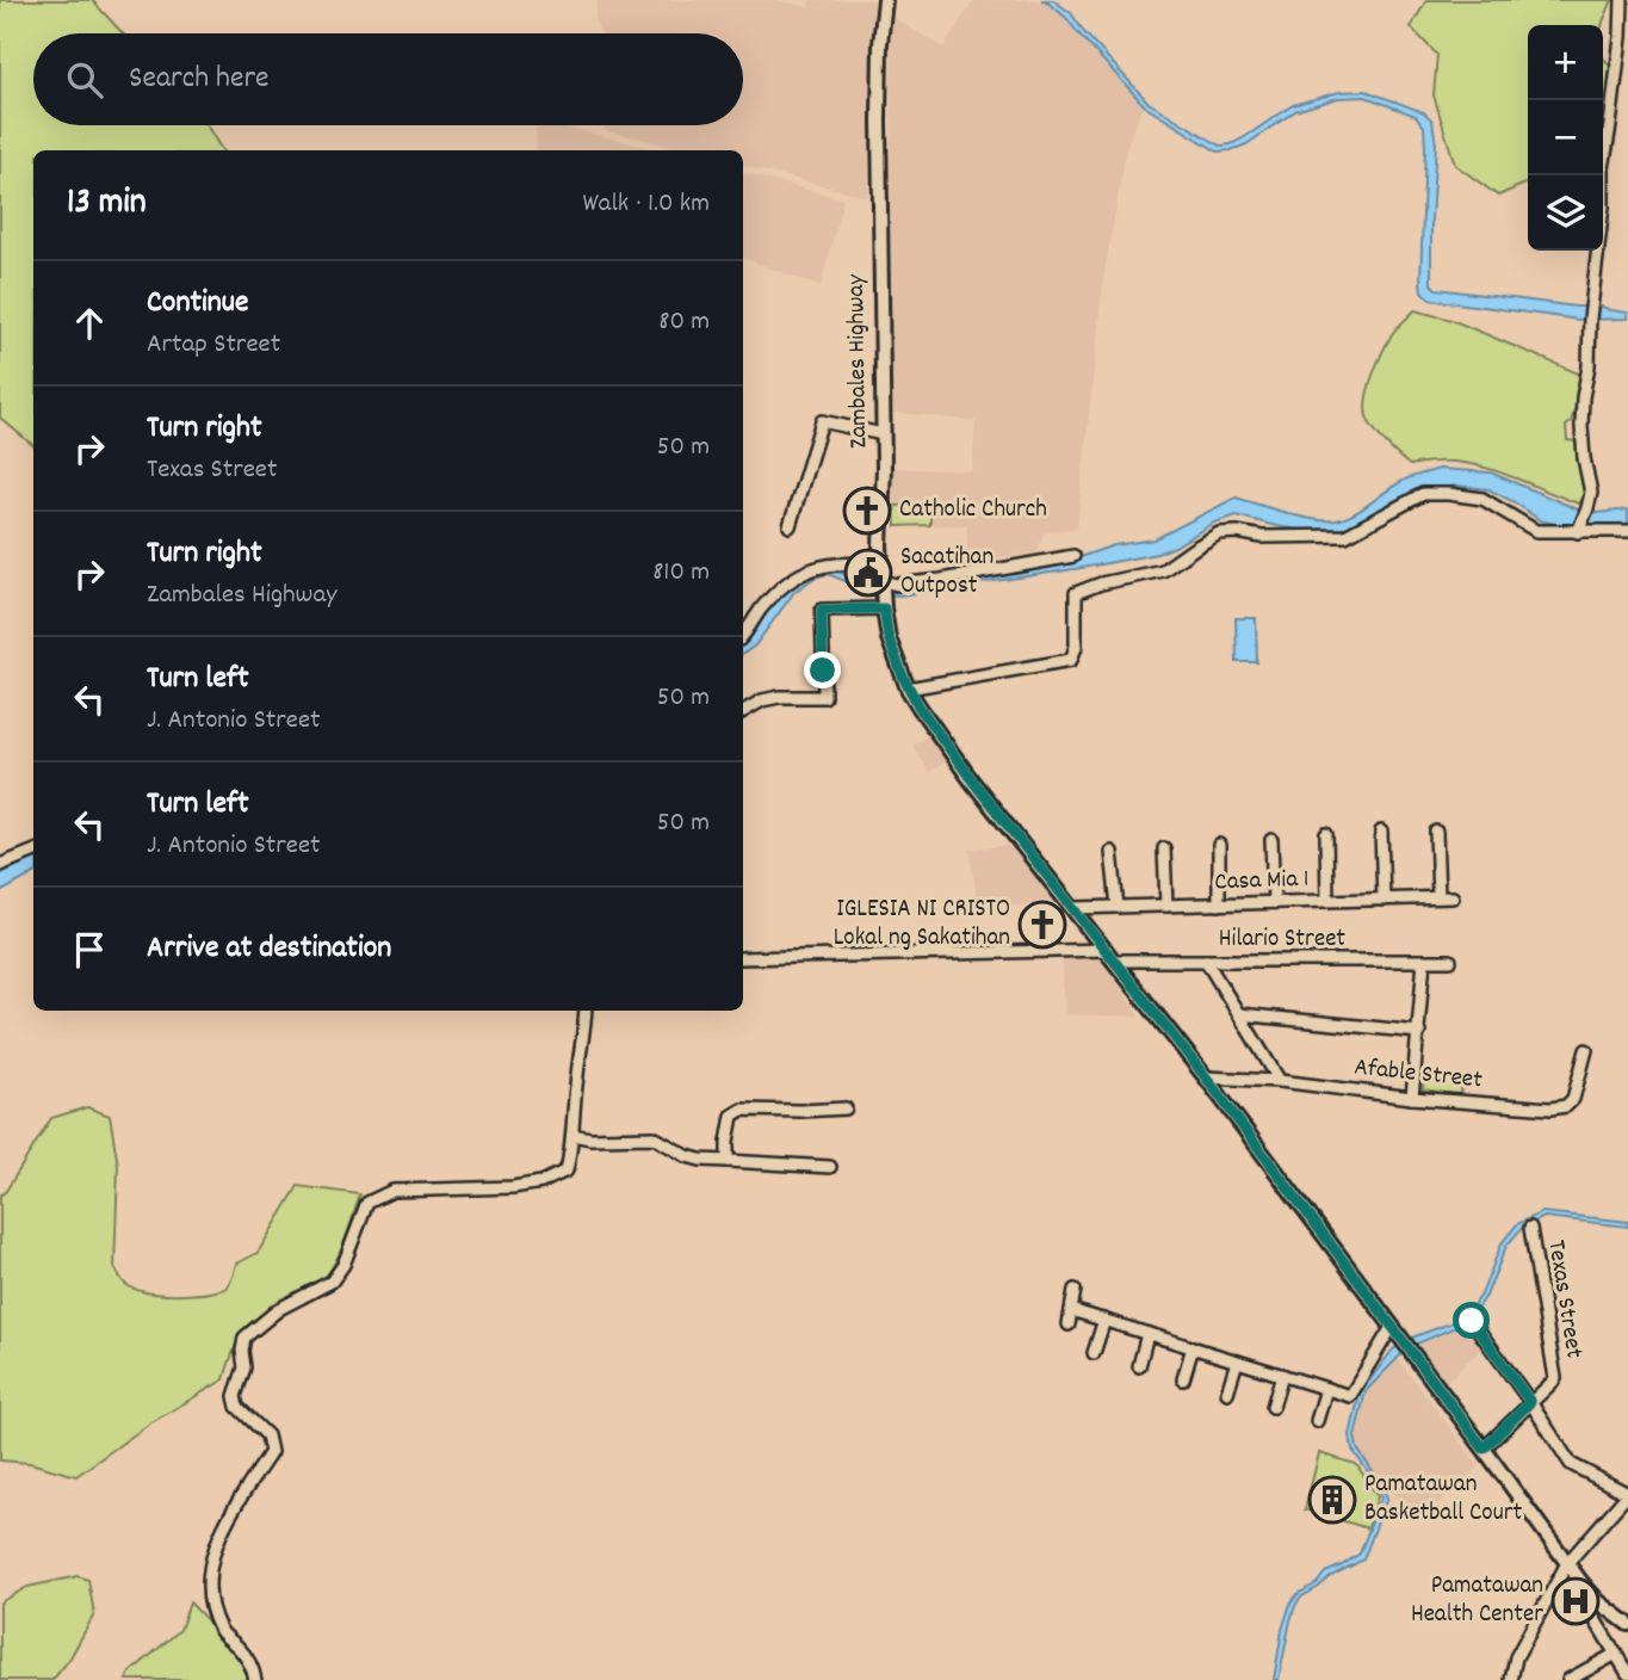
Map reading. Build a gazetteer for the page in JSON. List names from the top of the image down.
{
  "streets": {
    "main road": ["Zambales Highway"],
    "street": [
      "Casa Mia 1",
      "Hilario Street",
      "Afable Street",
      "Texas Street"
    ]
  },
  "crossings": [
    ["Zambales Highway", "Casa Mia 1"],
    ["Zambales Highway", "Hilario Street"],
    ["Zambales Highway", "Afable Street"],
    ["Zambales Highway", "Texas Street"]
  ],
  "places": {
    "church": ["Catholic Church", "IGLESIA NI CRISTO Lokal ng Sakatihan"],
    "public building": ["Sacatihan Outpost"],
    "building": ["Pamatawan Basketball Court"],
    "hospital": ["Pamatawan Health Center"]
  },
  "page": {
    "map_buttons": ["+", "−"],
    "search": "Search here",
    "heading": ["13 min", "Walk · 1.0 km"],
    "list": [
      ["Continue", "Artap Street", "80 m"],
      ["Turn right", "Texas Street", "50 m"],
      ["Turn right", "Zambales Highway", "810 m"],
      ["Turn left", "J. Antonio Street", "50 m"],
      ["Turn left", "J. Antonio Street", "50 m"],
      "Arrive at destination"
    ]
  }
}
